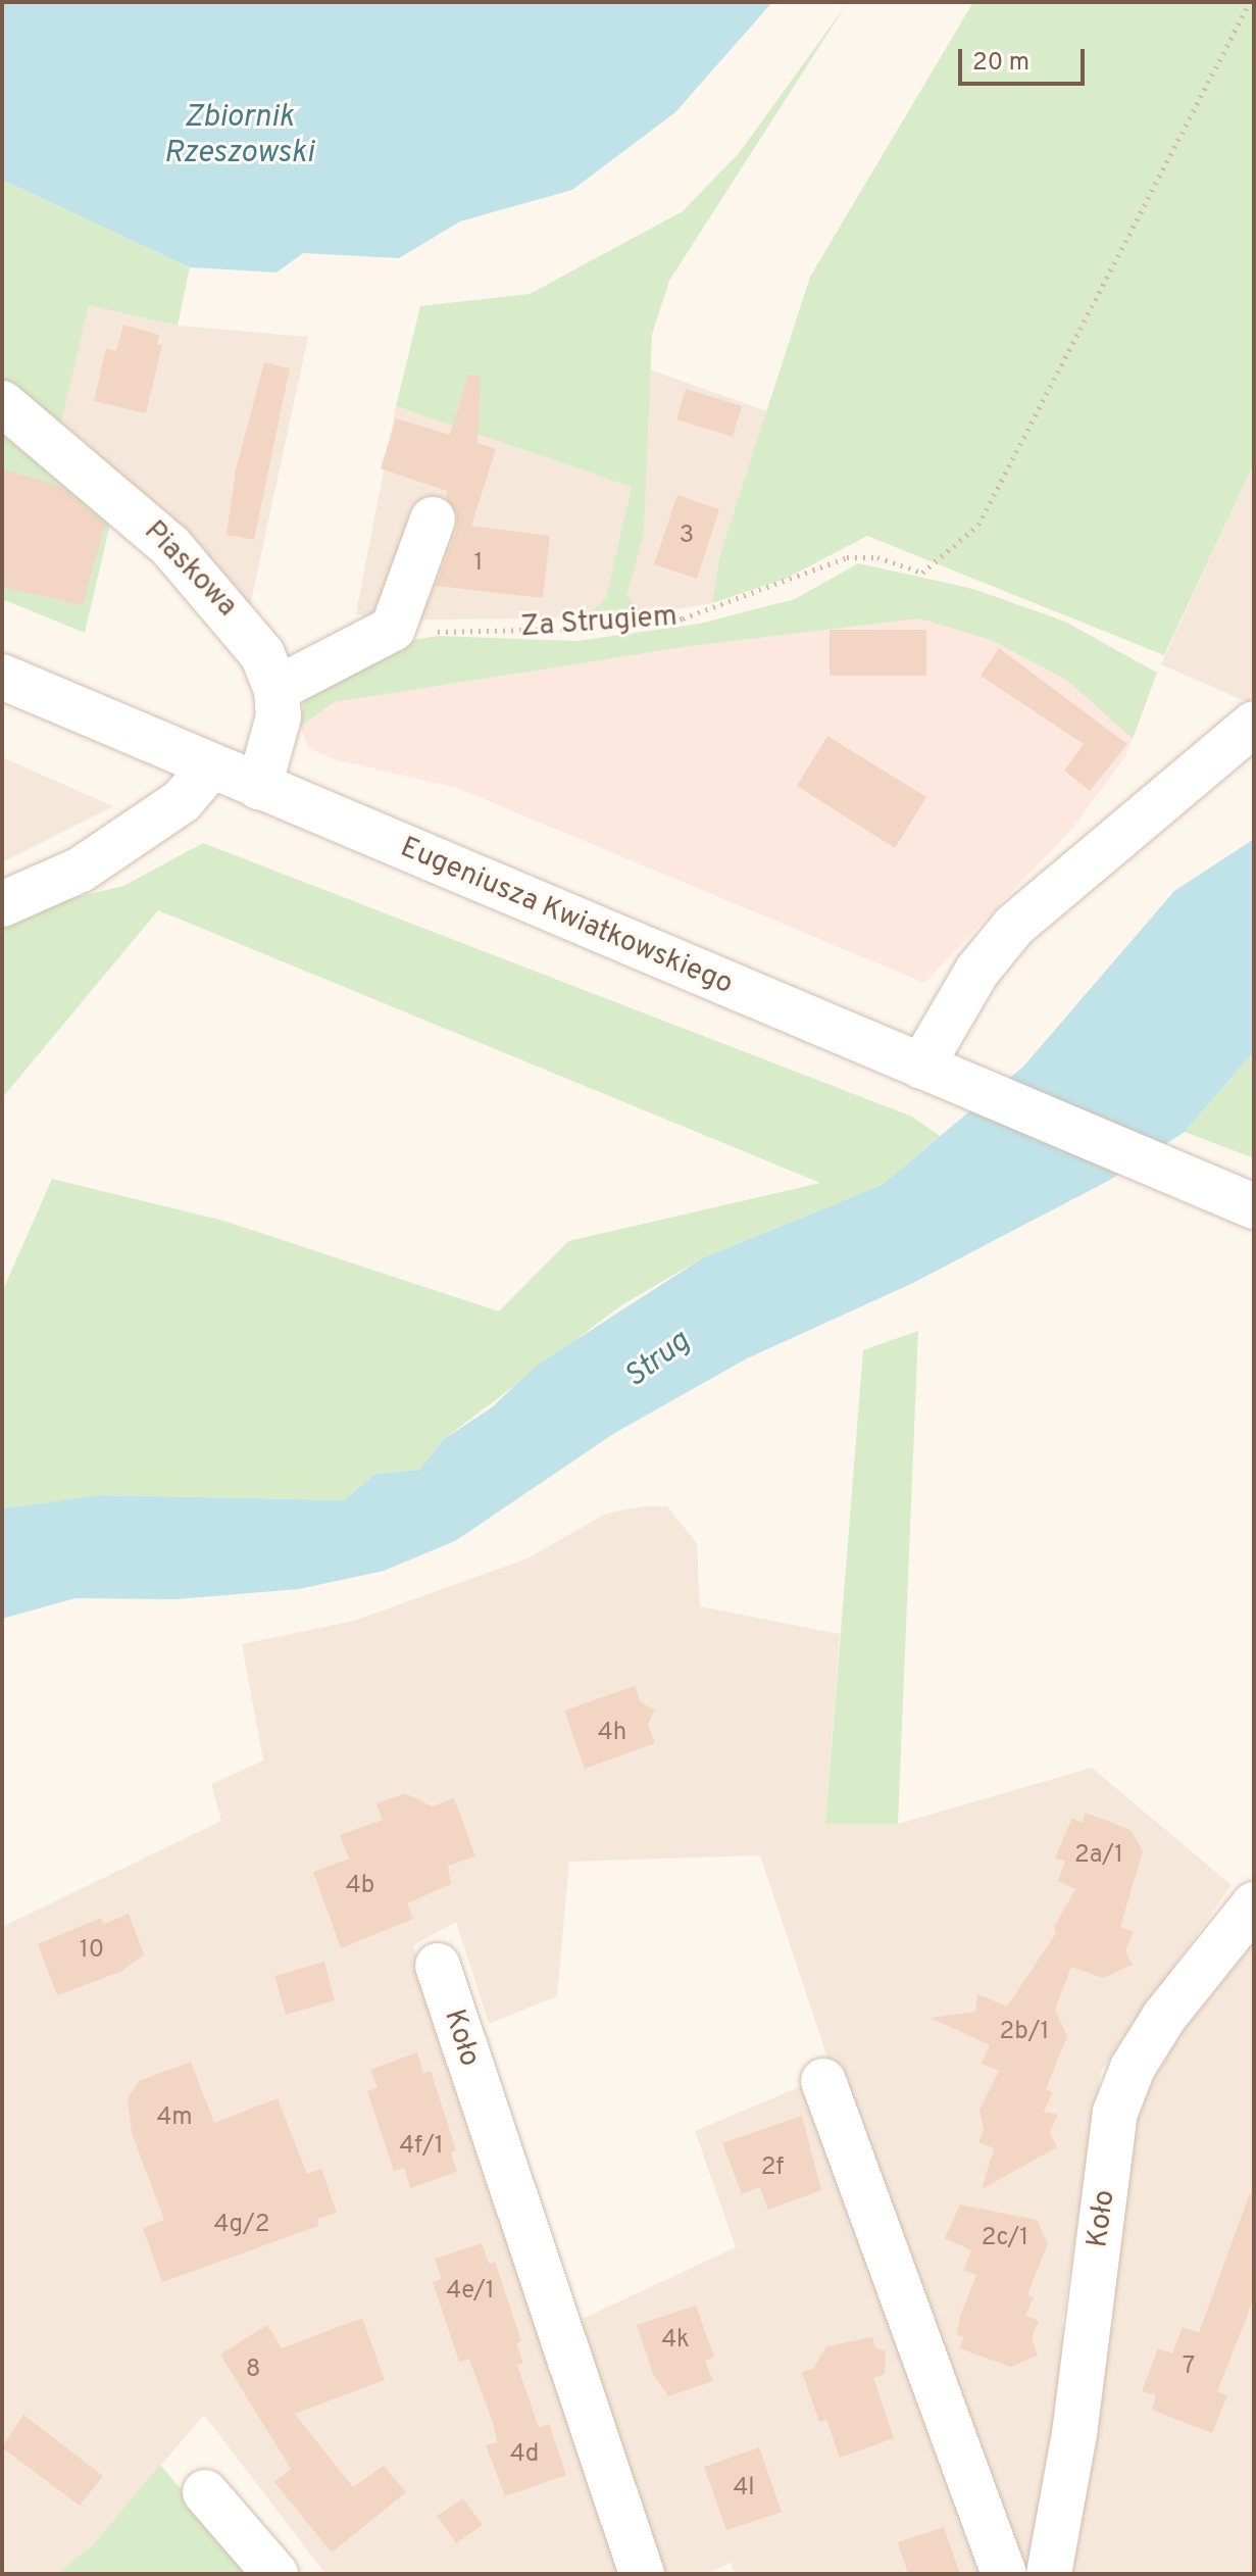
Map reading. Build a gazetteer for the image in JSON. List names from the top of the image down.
{
  "streets": {
    "street": ["Piaskowa", "Eugeniusza Kwiatkowskiego", "Koło"],
    "path": ["Za Strugiem"]
  },
  "crossings": [
    ["Piaskowa", "Eugeniusza Kwiatkowskiego"]
  ],
  "water": ["Zbiornik Rzeszowski", "Strug"],
  "house_numbers": [
    "3",
    "1",
    "4h",
    "2a/1",
    "4b",
    "10",
    "2b/1",
    "4m",
    "4f/1",
    "2f",
    "4g/2",
    "2c/1",
    "4e/1",
    "4k",
    "7",
    "8",
    "4d",
    "4l"
  ],
  "scale_bar": "20 m"
}
